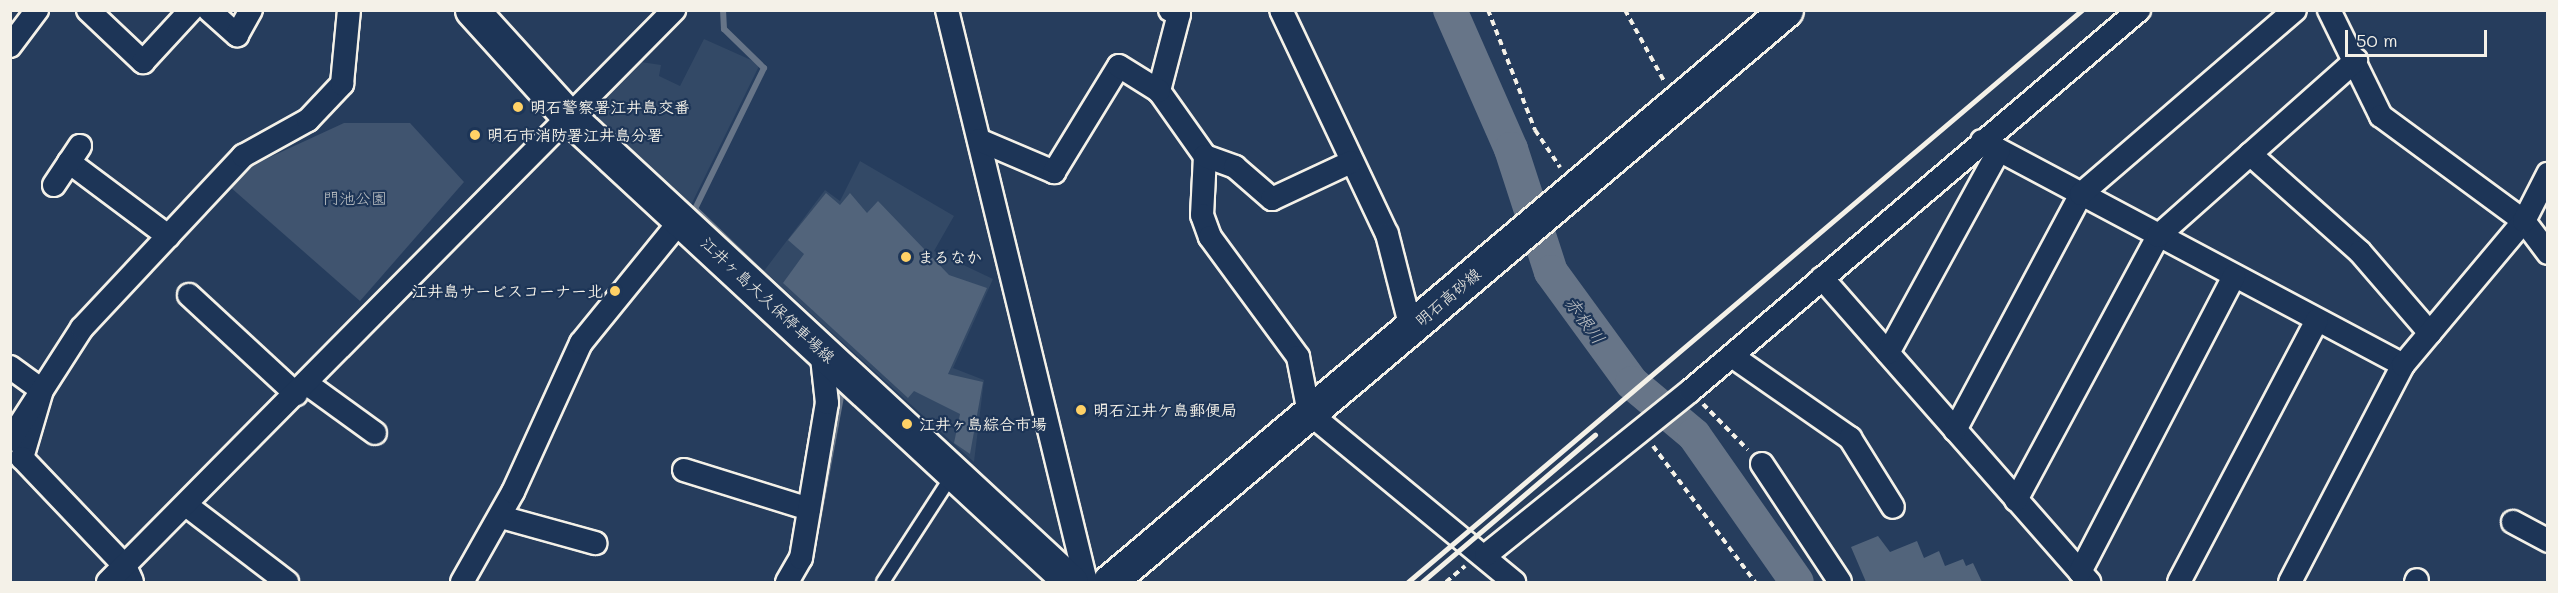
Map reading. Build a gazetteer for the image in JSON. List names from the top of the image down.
{
  "streets": {
    "main road": ["明石高砂線", "江井ヶ島大久保停車場線"]
  },
  "water": ["赤根川"],
  "parks": ["門池公園"],
  "places": [
    "明石警察署江井島交番",
    "明石市消防署江井島分署",
    "まるなか",
    "江井島サービスコーナー北",
    "明石江井ケ島郵便局",
    "江井ヶ島綜合市場"
  ],
  "scale_bar": "50 m"
}
